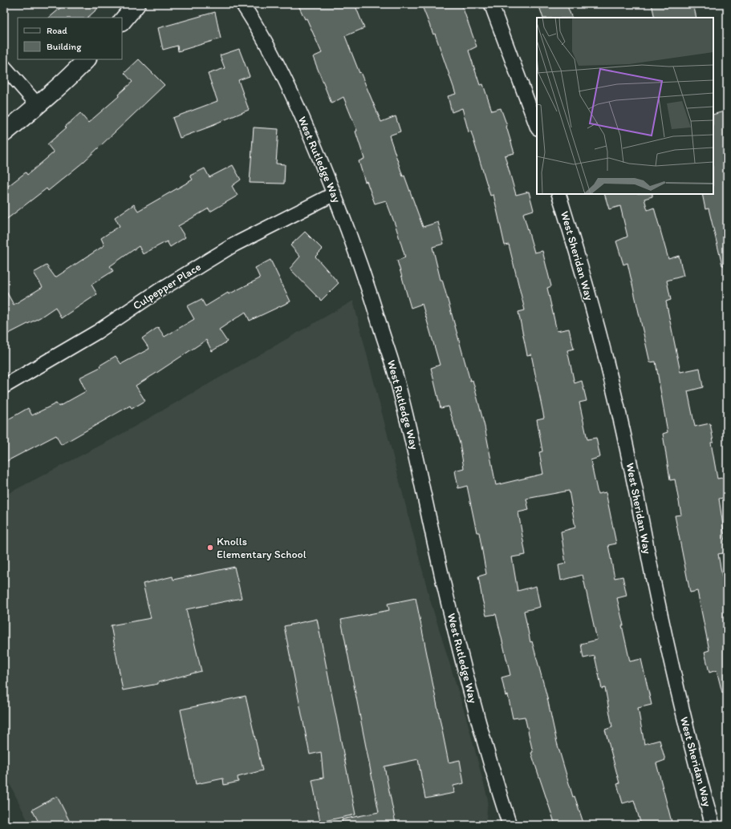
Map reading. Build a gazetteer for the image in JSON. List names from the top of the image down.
{
  "streets": {
    "street": ["West Rutledge Way", "West Sheridan Way", "Culpepper Place"]
  },
  "crossings": [
    ["West Rutledge Way", "Culpepper Place"]
  ],
  "places": ["Knolls Elementary School"],
  "legend": ["Road", "Building"]
}
